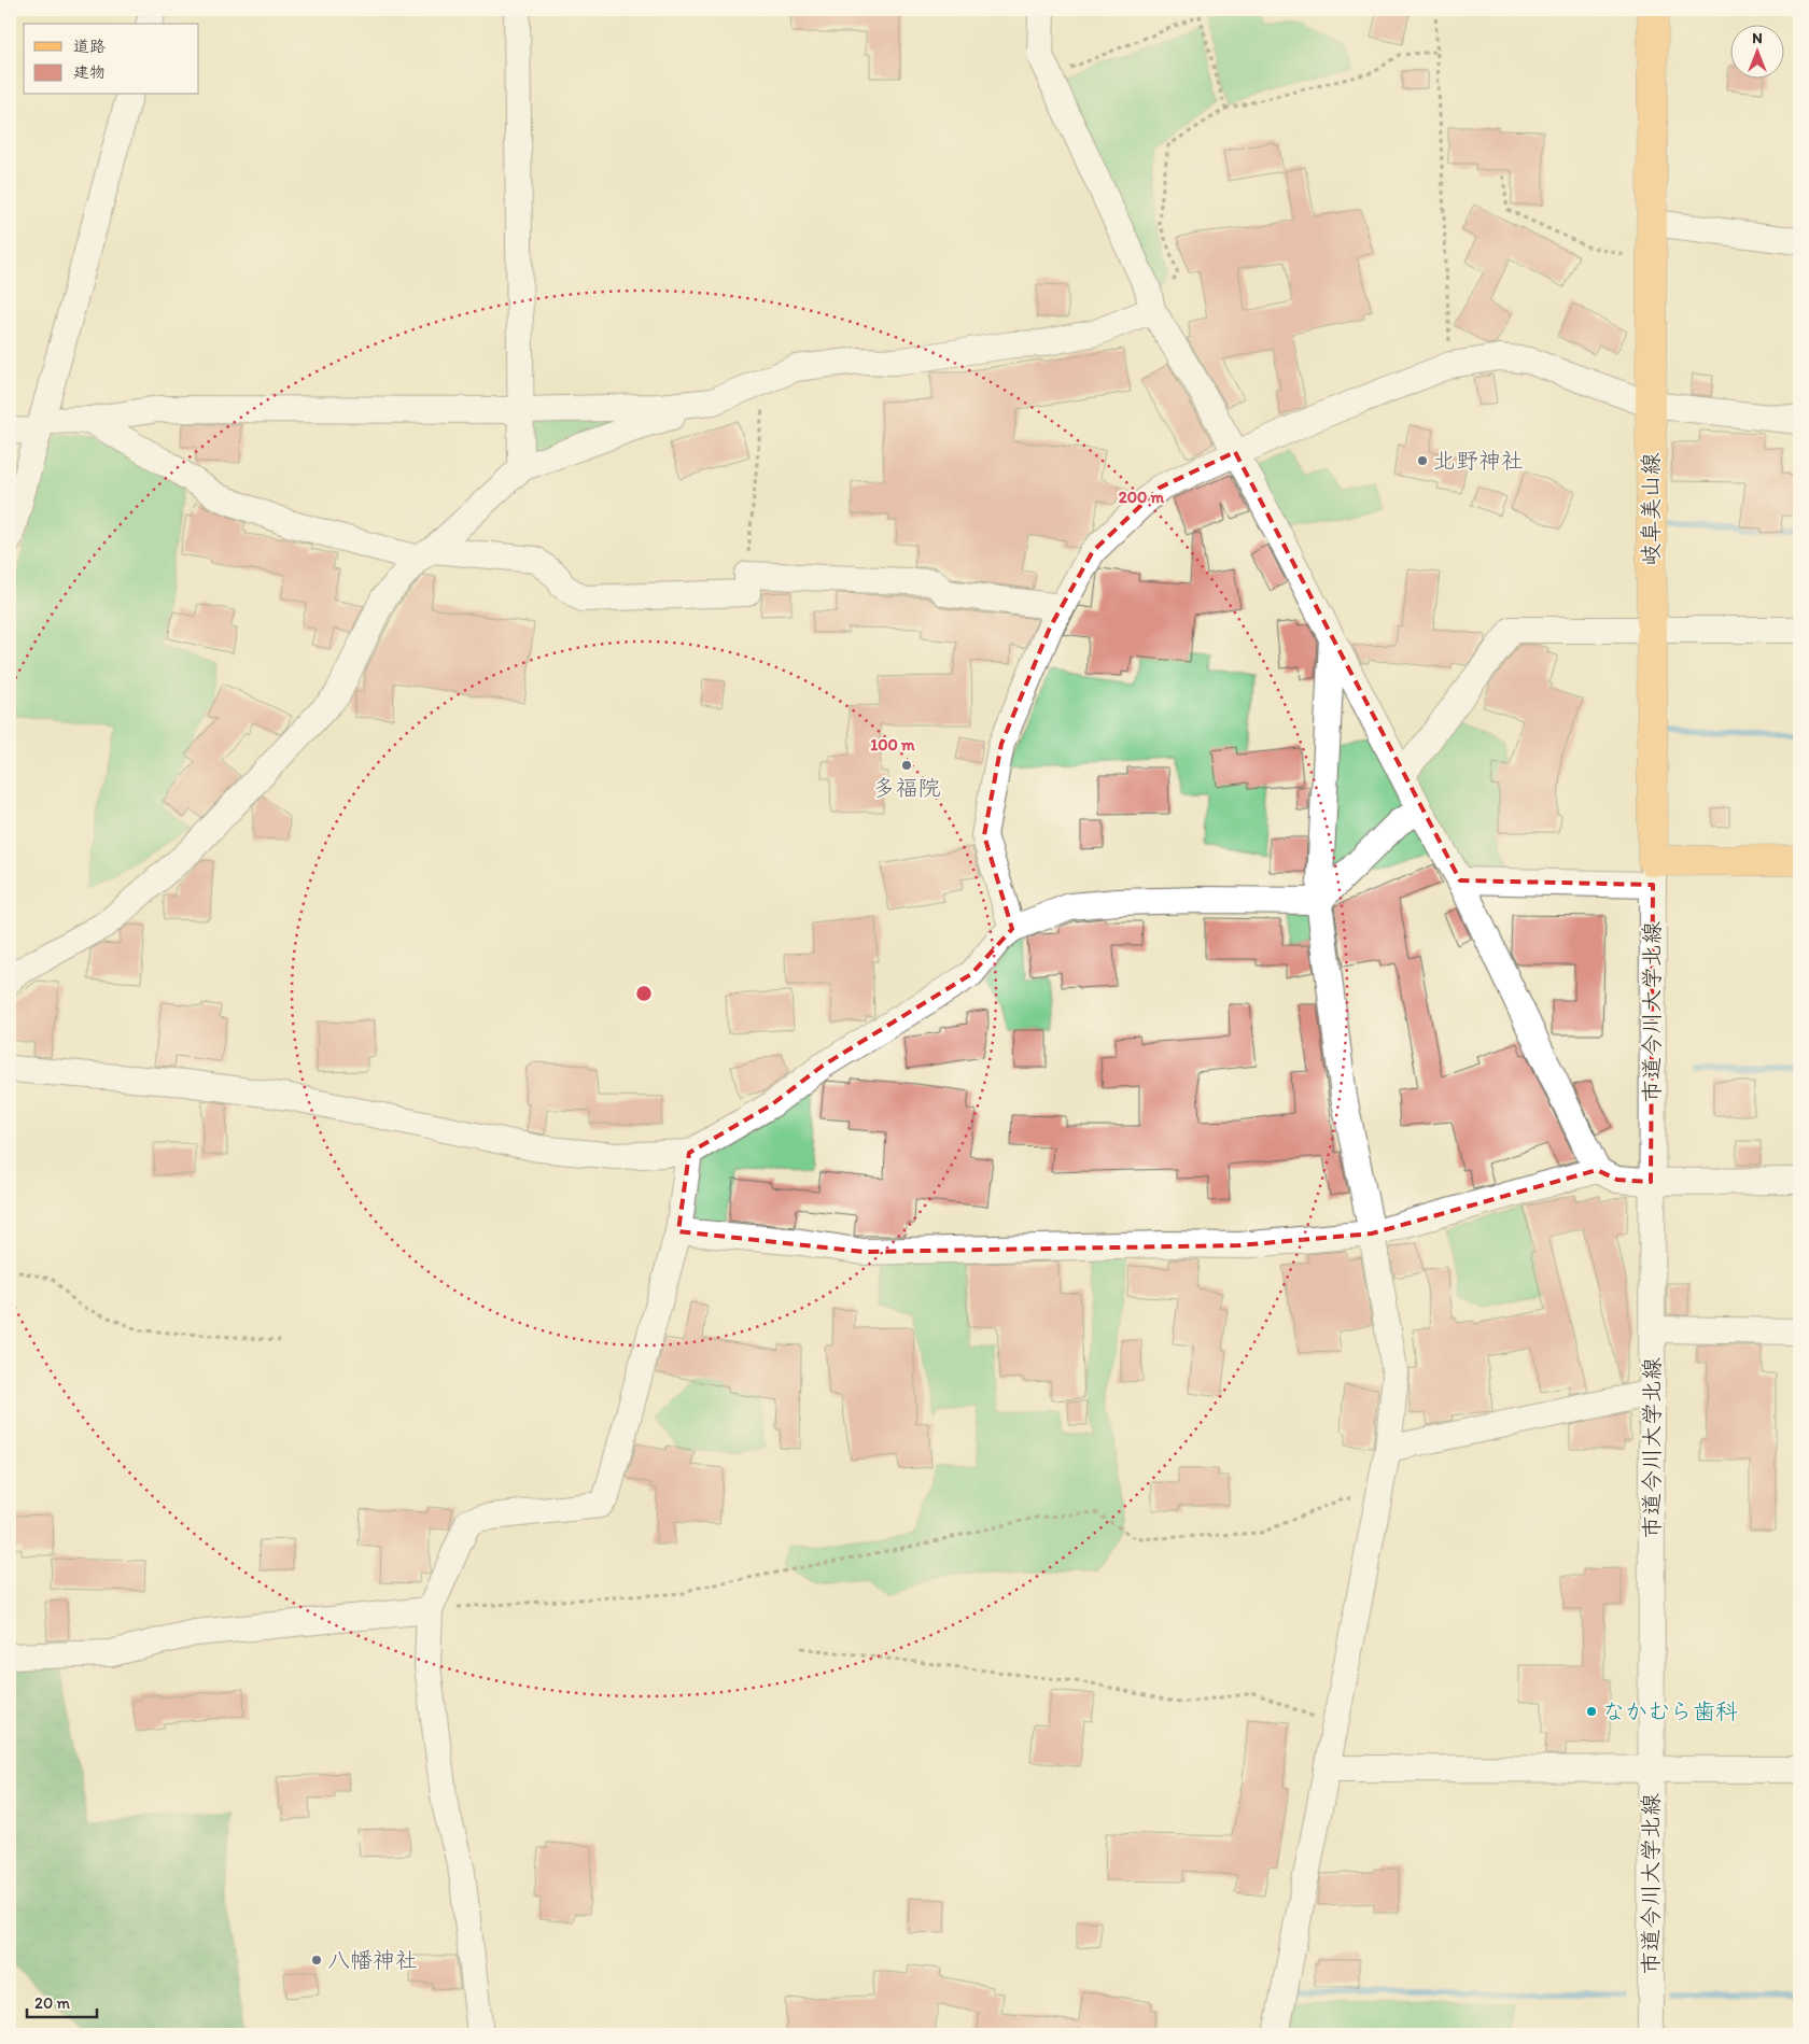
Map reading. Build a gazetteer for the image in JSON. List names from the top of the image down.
{
  "streets": {
    "main road": ["岐阜美山線"],
    "street": ["市道今川大学北線"]
  },
  "crossings": [
    ["岐阜美山線", "市道今川大学北線"]
  ],
  "places": [
    "北野神社",
    "多福院",
    "なかむら歯科",
    "八幡神社"
  ],
  "legend": ["道路", "建物"],
  "scale_bar": "20 m",
  "north": "top",
  "rings": ["200 m", "100 m"]
}
